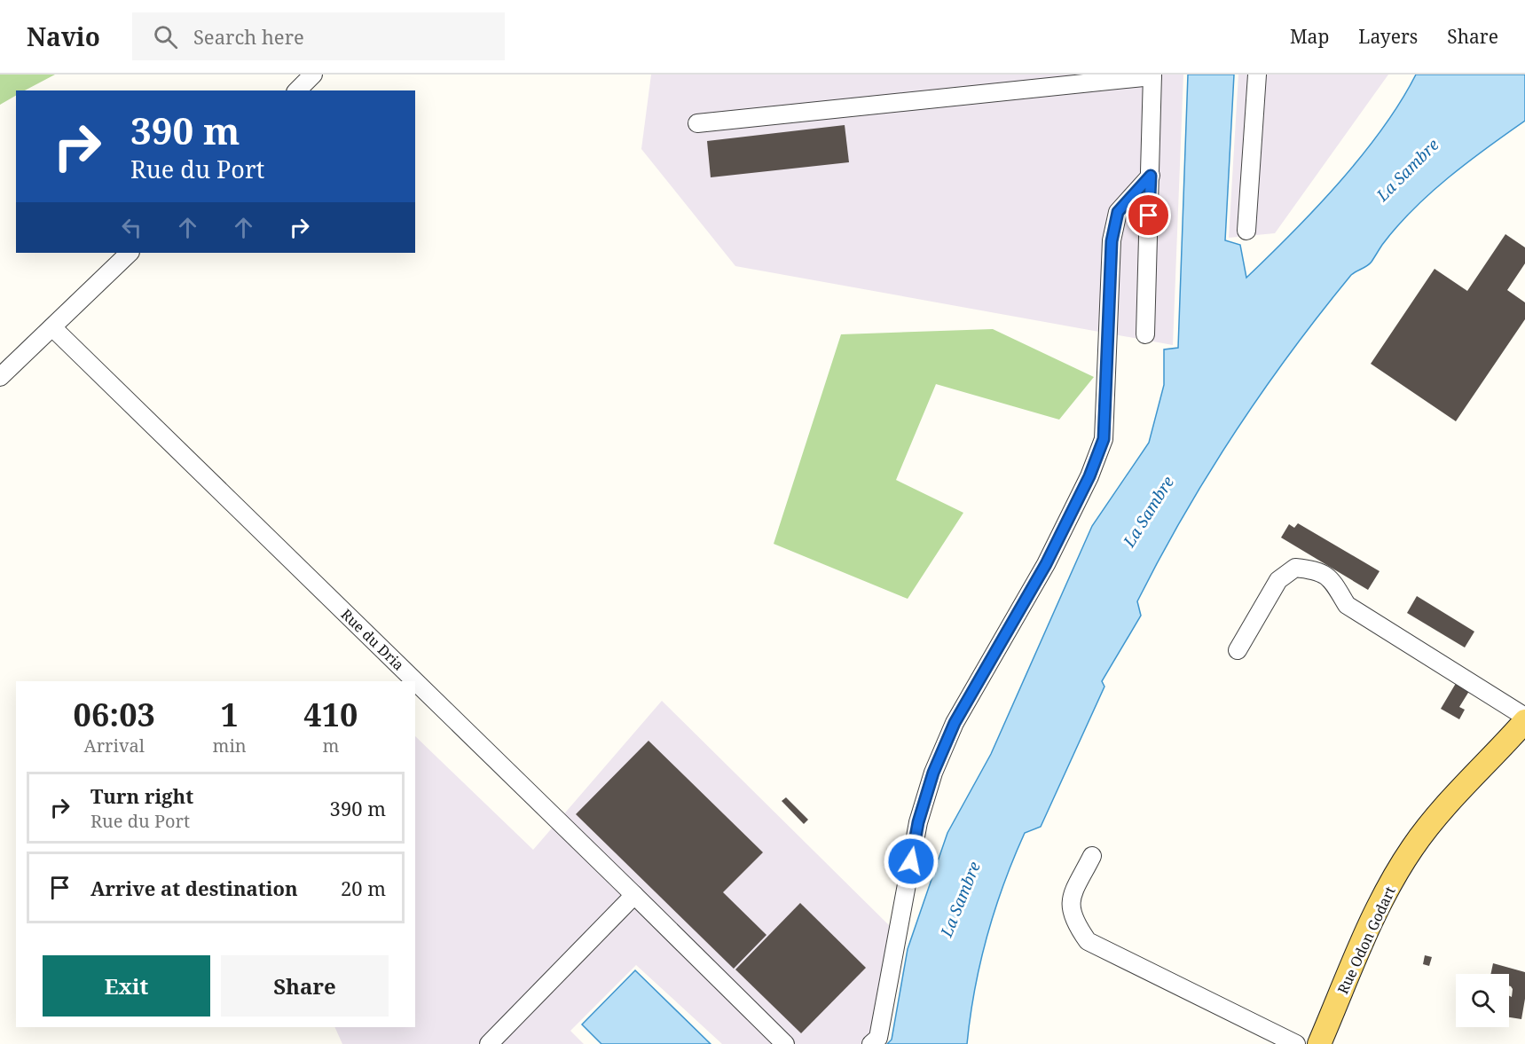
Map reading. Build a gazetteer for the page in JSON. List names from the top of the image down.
{
  "streets": {
    "main road": ["Rue Odon Godart"],
    "street": ["Rue du Dria"]
  },
  "water": ["La Sambre"],
  "page": {
    "header": "Navio",
    "search": "Search here",
    "nav": ["Map", "Layers", "Share"],
    "turn": ["390 m", "Rue du Port"],
    "eta": [
      "06:03",
      "Arrival",
      "1",
      "min",
      "410",
      "m"
    ],
    "list": [
      {
        "name": "Turn right",
        "note": "Rue du Port",
        "value": "390 m"
      },
      {
        "name": "Arrive at destination",
        "value": "20 m"
      }
    ],
    "buttons": ["Exit", "Share"]
  }
}
